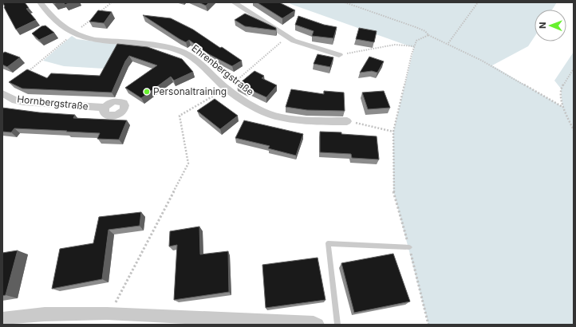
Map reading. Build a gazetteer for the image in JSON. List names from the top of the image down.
{
  "streets": {
    "street": ["Ehrenbergstraße", "Hornbergstraße"]
  },
  "places": ["Personaltraining"],
  "north": "left"
}
